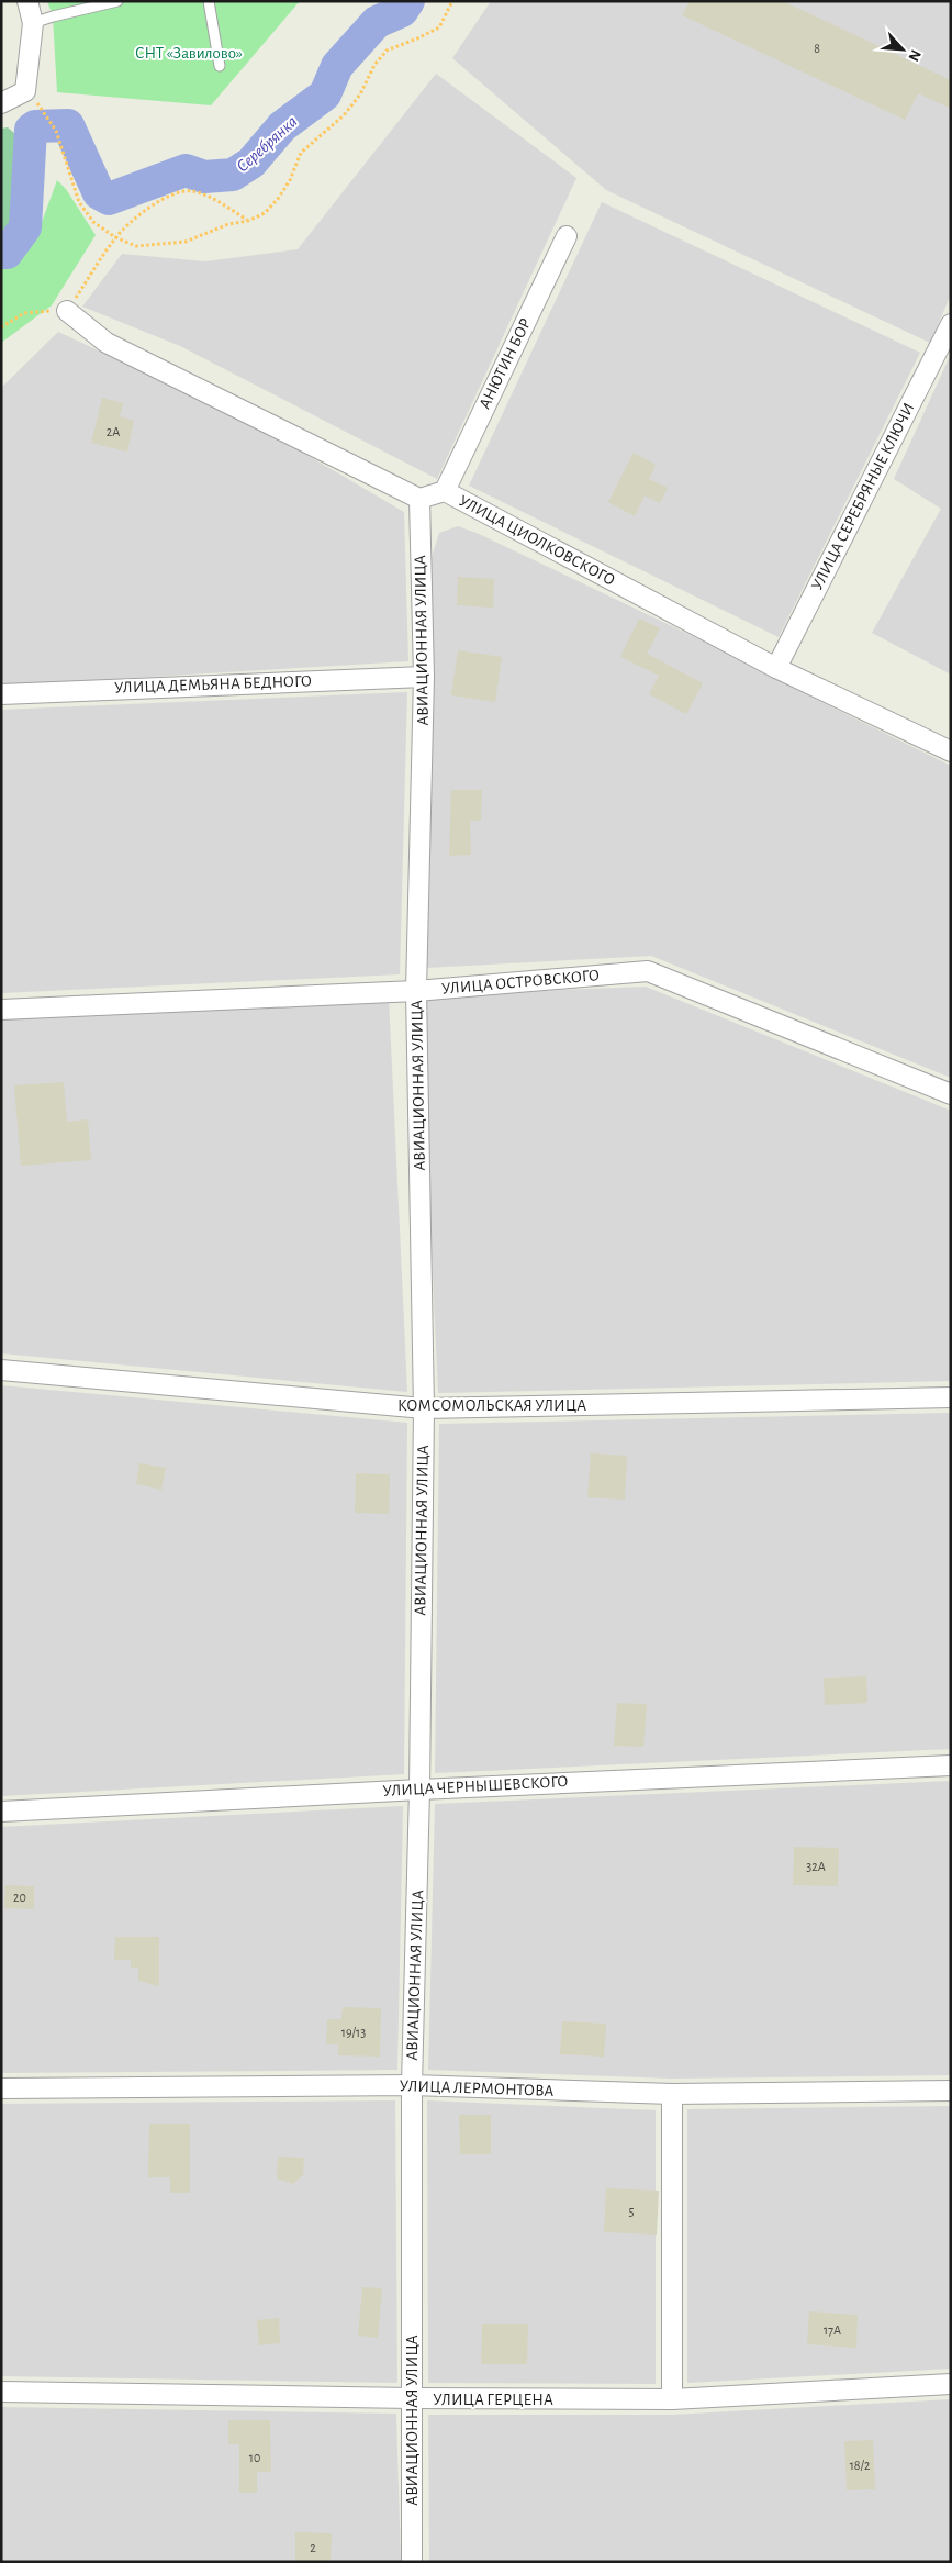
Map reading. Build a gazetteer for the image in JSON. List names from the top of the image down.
{
  "streets": {
    "street": [
      "АНЮТИН БОР",
      "УЛИЦА СЕРЕБРЯНЫЕ КЛЮЧИ",
      "УЛИЦА ЦИОЛКОВСКОГО",
      "АВИАЦИОННАЯ УЛИЦА",
      "УЛИЦА ДЕМЬЯНА БЕДНОГО",
      "УЛИЦА ОСТРОВСКОГО",
      "КОМСОМОЛЬСКАЯ УЛИЦА",
      "УЛИЦА ЧЕРНЫШЕВСКОГО",
      "УЛИЦА ЛЕРМОНТОВА",
      "УЛИЦА ГЕРЦЕНА"
    ]
  },
  "crossings": [
    ["АНЮТИН БОР", "УЛИЦА ЦИОЛКОВСКОГО"],
    ["УЛИЦА СЕРЕБРЯНЫЕ КЛЮЧИ", "УЛИЦА ЦИОЛКОВСКОГО"],
    ["УЛИЦА ЦИОЛКОВСКОГО", "АВИАЦИОННАЯ УЛИЦА"],
    ["АВИАЦИОННАЯ УЛИЦА", "УЛИЦА ДЕМЬЯНА БЕДНОГО"],
    ["АВИАЦИОННАЯ УЛИЦА", "УЛИЦА ОСТРОВСКОГО"],
    ["АВИАЦИОННАЯ УЛИЦА", "КОМСОМОЛЬСКАЯ УЛИЦА"],
    ["АВИАЦИОННАЯ УЛИЦА", "УЛИЦА ЧЕРНЫШЕВСКОГО"],
    ["АВИАЦИОННАЯ УЛИЦА", "УЛИЦА ЛЕРМОНТОВА"],
    ["АВИАЦИОННАЯ УЛИЦА", "УЛИЦА ГЕРЦЕНА"]
  ],
  "water": ["Серебрянка"],
  "parks": ["СНТ «Завилово»"],
  "house_numbers": [
    "8",
    "2А",
    "32А",
    "20",
    "19/13",
    "5",
    "17А",
    "10",
    "18/2",
    "2"
  ],
  "north": "bottom right"
}
